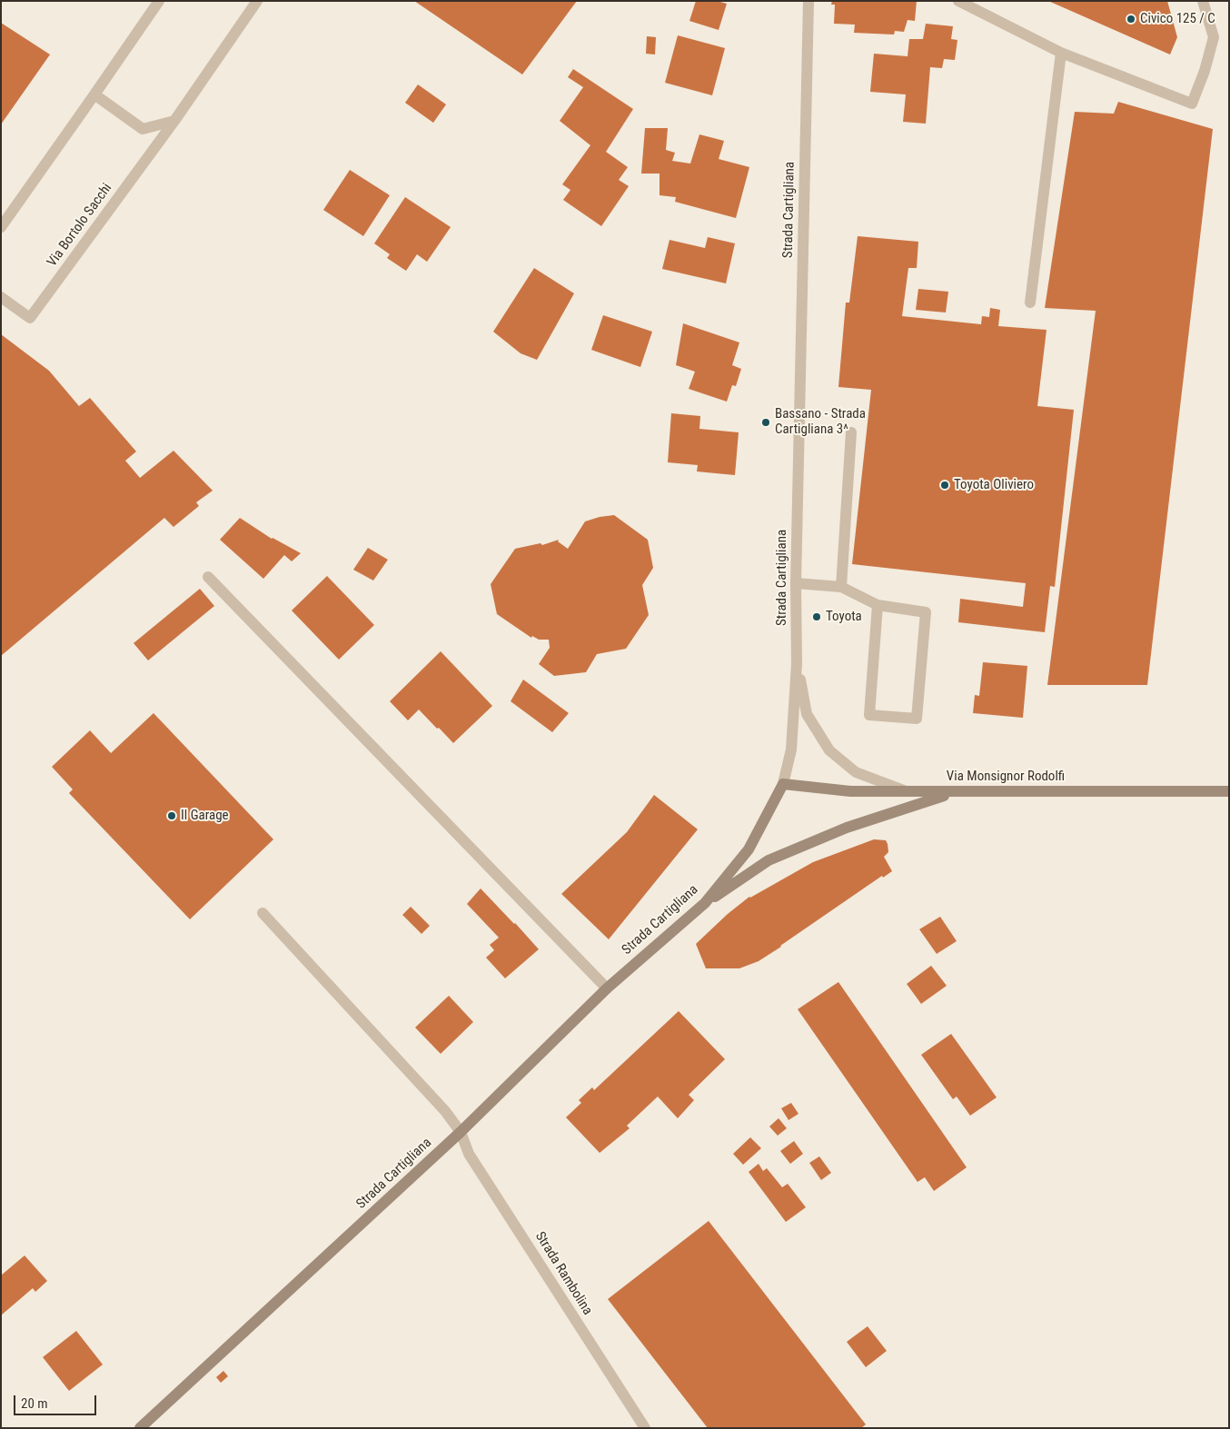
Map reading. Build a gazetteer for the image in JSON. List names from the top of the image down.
{
  "streets": {
    "street": [
      "Strada Cartigliana",
      "Via Bortolo Sacchi",
      "Via Monsignor Rodolfi",
      "Strada Rambolina"
    ]
  },
  "crossings": [
    ["Strada Cartigliana", "Via Monsignor Rodolfi"],
    ["Strada Cartigliana", "Strada Rambolina"]
  ],
  "places": [
    "Civico 125 / C",
    "Bassano - Strada Cartigliana 3^",
    "Toyota Oliviero",
    "Toyota",
    "Il Garage"
  ],
  "scale_bar": "20 m"
}
